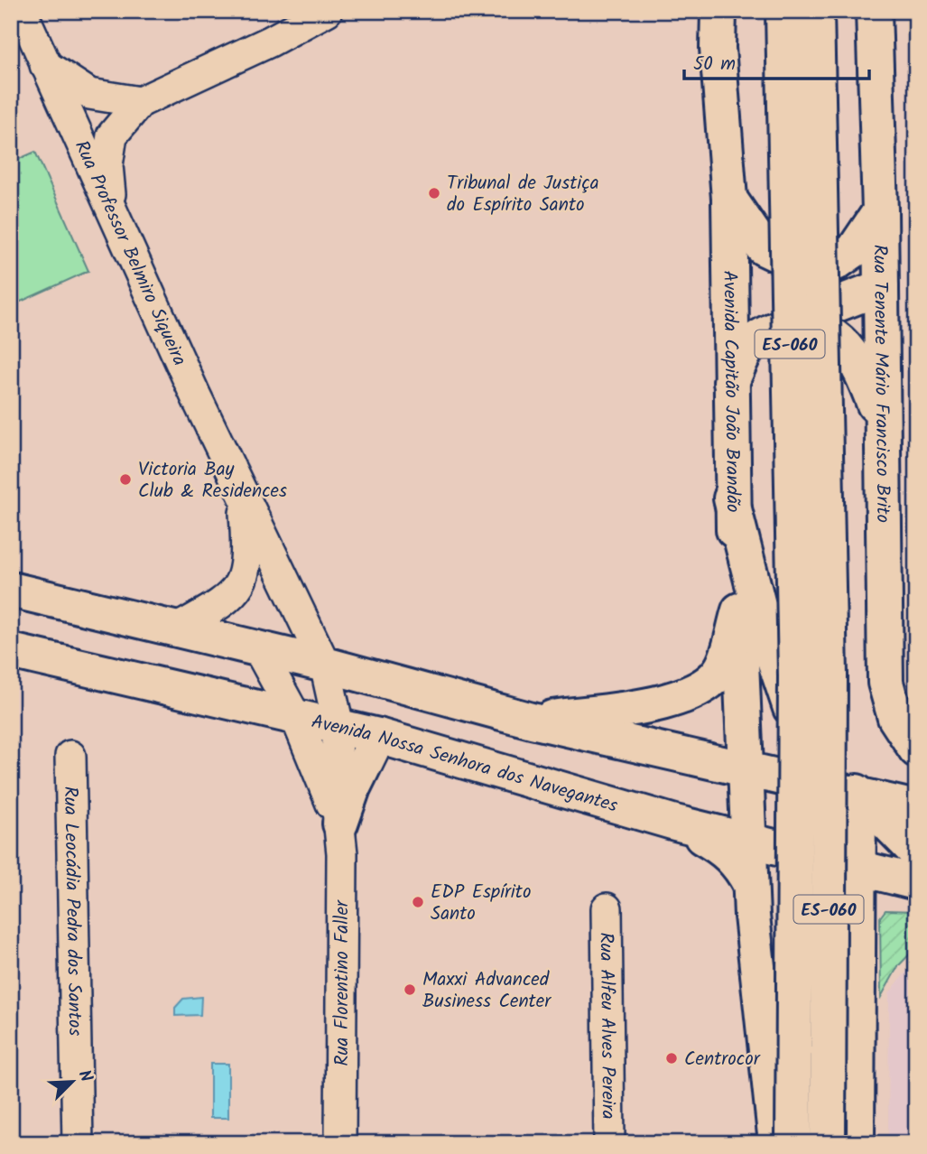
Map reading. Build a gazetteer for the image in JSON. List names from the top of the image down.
{
  "streets": {
    "main road": [
      "ES-060",
      "Rua Tenente Mário Francisco Brito",
      "Avenida Capitão João Brandão",
      "Avenida Nossa Senhora dos Navegantes"
    ],
    "street": [
      "Rua Professor Belmiro Siqueira",
      "Rua Leocádia Pedra dos Santos",
      "Rua Florentino Faller",
      "Rua Alfeu Alves Pereira"
    ]
  },
  "crossings": [
    ["Rua Professor Belmiro Siqueira", "Rua Florentino Faller"],
    ["Avenida Capitão João Brandão", "Avenida Nossa Senhora dos Navegantes"],
    ["Avenida Nossa Senhora dos Navegantes", "Rua Florentino Faller"]
  ],
  "places": [
    "Tribunal de Justiça do Espírito Santo",
    "Victoria Bay Club & Residences",
    "EDP Espírito Santo",
    "Maxxi Advanced Business Center",
    "Centrocor"
  ],
  "scale_bar": "50 m",
  "north": "top right"
}
